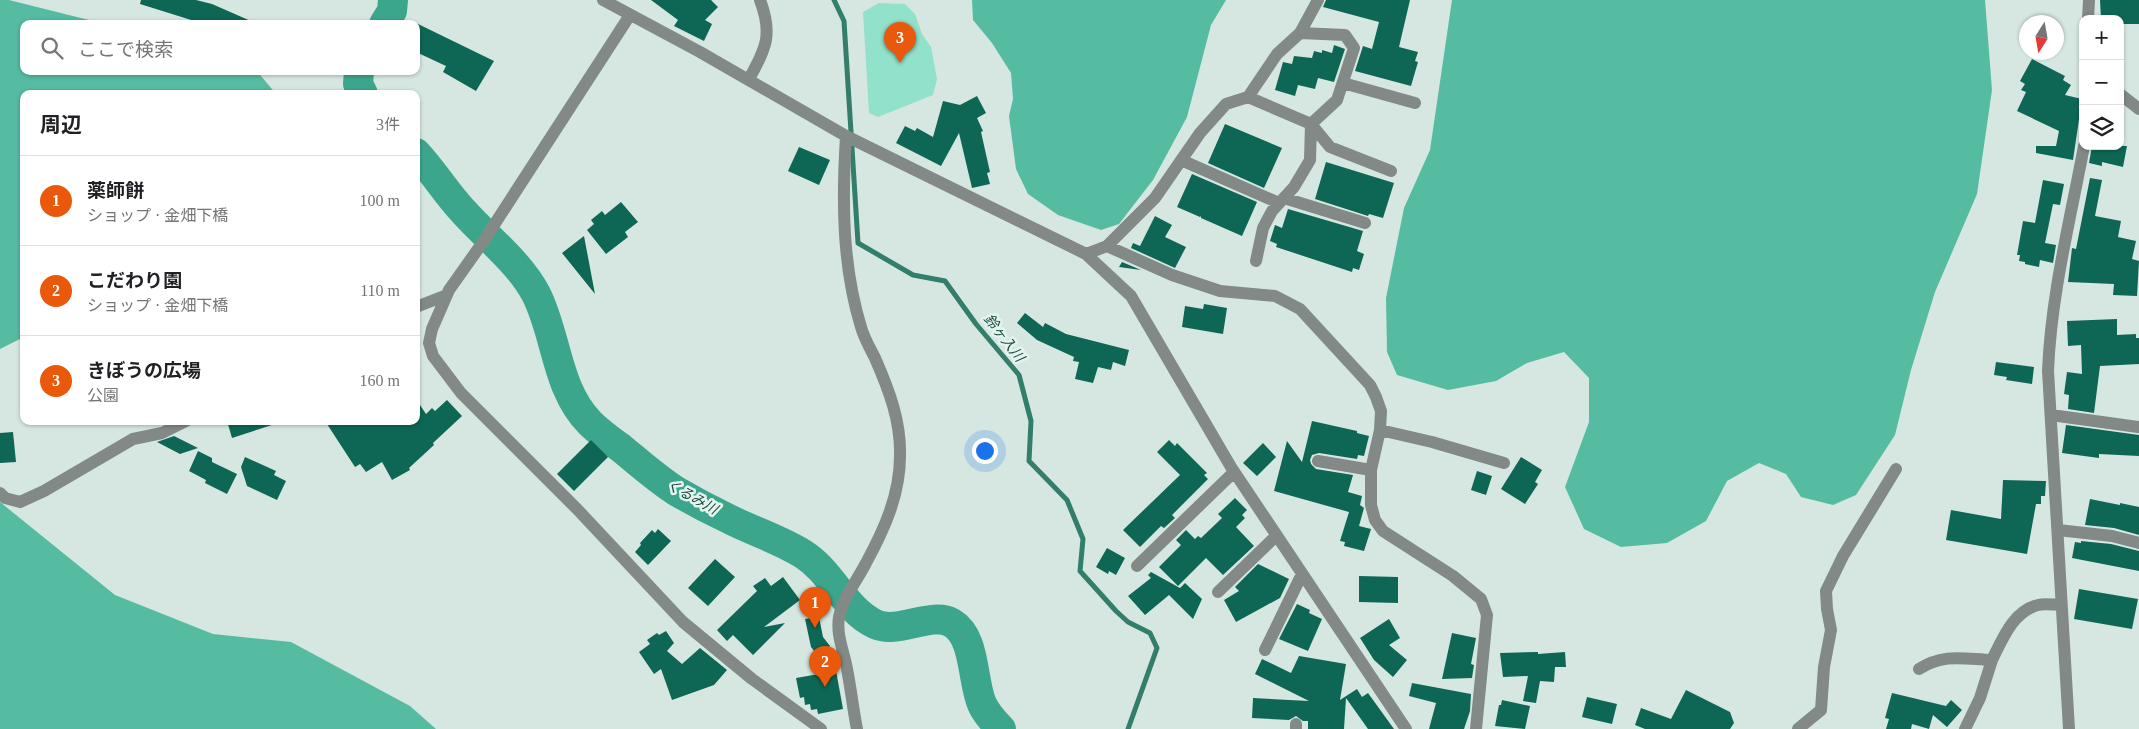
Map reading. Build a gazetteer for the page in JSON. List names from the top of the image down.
{
  "water": ["鈴ヶ入川", "くるみ川"],
  "north": "bottom",
  "page": {
    "map_buttons": ["+", "−"],
    "search": "ここで検索",
    "pins": ["3", "1", "2"],
    "heading": ["周辺", "3件"],
    "list": [
      {
        "mark": "1",
        "name": "薬師餅",
        "note": "ショップ · 金畑下橋",
        "value": "100 m"
      },
      {
        "mark": "2",
        "name": "こだわり園",
        "note": "ショップ · 金畑下橋",
        "value": "110 m"
      },
      {
        "mark": "3",
        "name": "きぼうの広場",
        "note": "公園",
        "value": "160 m"
      }
    ]
  }
}
